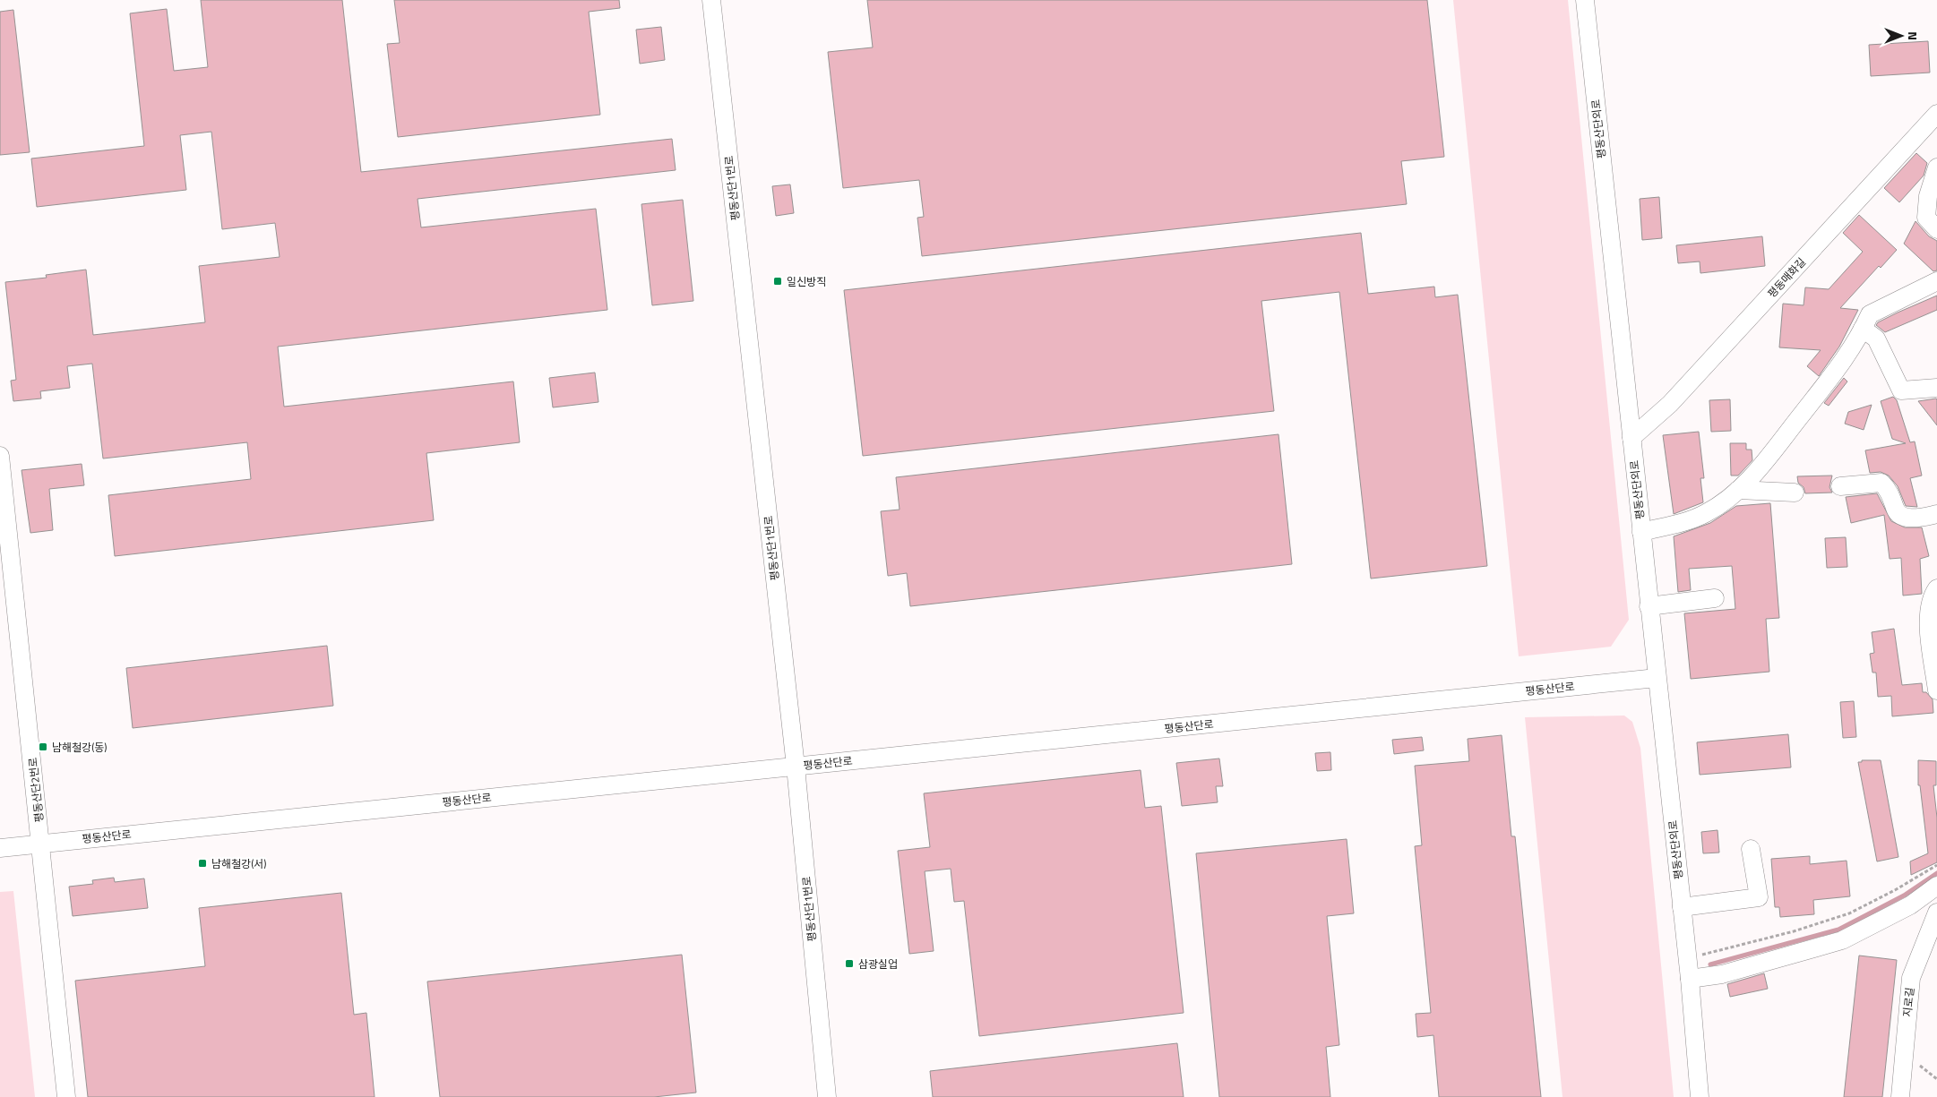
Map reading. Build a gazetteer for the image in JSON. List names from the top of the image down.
{
  "streets": {
    "street": [
      "평동산단외로",
      "평동산단1번로",
      "평동매화길",
      "평동산단로",
      "평동산단2번로",
      "지로길"
    ]
  },
  "crossings": [
    ["평동산단외로", "평동매화길"],
    ["평동산단외로", "평동산단로"],
    ["평동산단1번로", "평동산단로"],
    ["평동산단로", "평동산단2번로"]
  ],
  "places": {
    "transit": [
      "일신방직",
      "남해철강(동)",
      "남해철강(서)",
      "삼광실업"
    ]
  },
  "north": "right"
}
